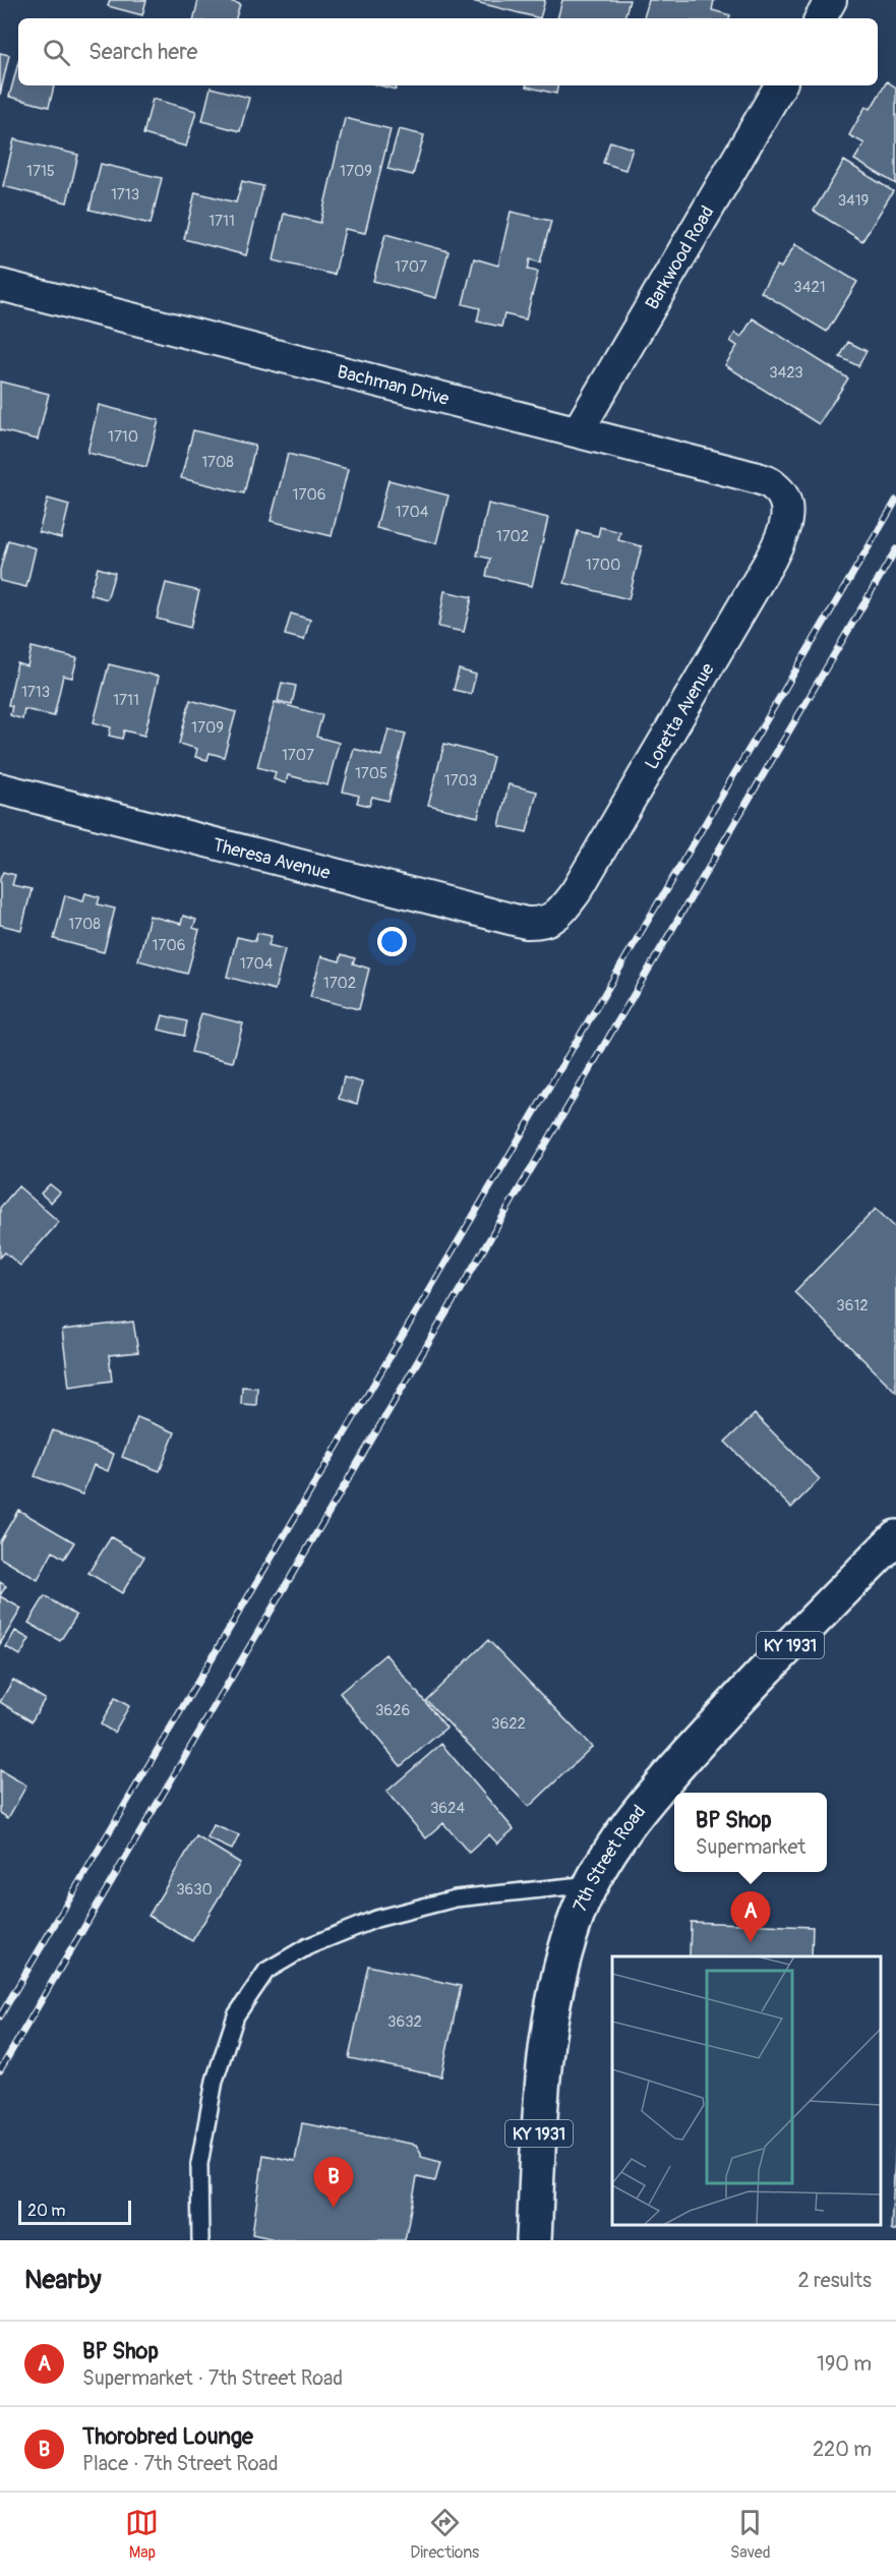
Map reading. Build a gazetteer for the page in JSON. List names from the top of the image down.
{
  "streets": {
    "main road": ["KY 1931", "7th Street Road"],
    "street": [
      "Barkwood Road",
      "Bachman Drive",
      "Loretta Avenue",
      "Theresa Avenue"
    ]
  },
  "crossings": [
    ["Barkwood Road", "Bachman Drive"],
    ["Bachman Drive", "Loretta Avenue"],
    ["Loretta Avenue", "Theresa Avenue"]
  ],
  "house_numbers": [
    "1715",
    "1709",
    "1713",
    "3419",
    "1711",
    "1707",
    "3421",
    "3423",
    "1710",
    "1708",
    "1706",
    "1704",
    "1702",
    "1700",
    "1713",
    "1711",
    "1709",
    "1707",
    "1705",
    "1703",
    "1708",
    "1706",
    "1704",
    "1702",
    "3612",
    "3626",
    "3622",
    "3624",
    "3630",
    "3632"
  ],
  "scale_bar": "20 m",
  "page": {
    "search": "Search here",
    "popup": ["BP Shop", "Supermarket"],
    "pins": ["A", "B"],
    "scale": "20 m",
    "heading": ["Nearby", "2 results"],
    "list": [
      {
        "mark": "A",
        "name": "BP Shop",
        "note": "Supermarket · 7th Street Road",
        "value": "190 m"
      },
      {
        "mark": "B",
        "name": "Thorobred Lounge",
        "note": "Place · 7th Street Road",
        "value": "220 m"
      }
    ],
    "nav": ["Map", "Directions", "Saved"]
  }
}
